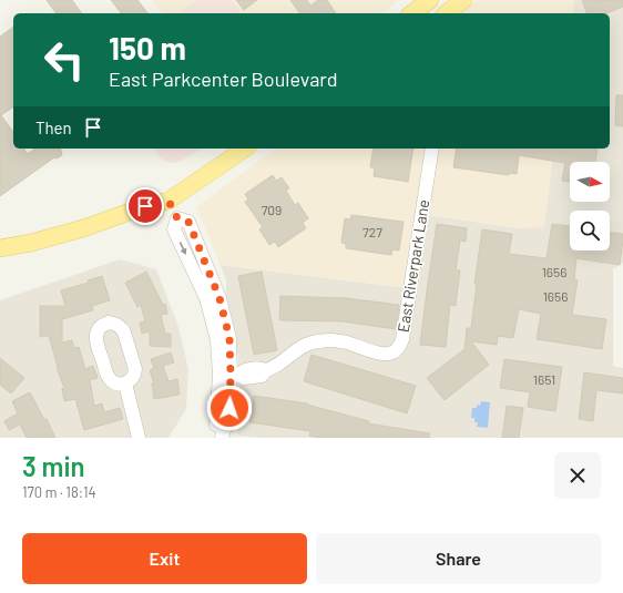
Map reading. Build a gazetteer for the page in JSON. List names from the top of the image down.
{
  "streets": {
    "street": ["East Riverpark Lane"]
  },
  "house_numbers": [
    "709",
    "727",
    "1656",
    "1656",
    "1651"
  ],
  "north": "right",
  "page": {
    "turn": ["150 m", "East Parkcenter Boulevard"],
    "then": "Then",
    "heading": ["3 min", "170 m · 18:14"],
    "buttons": ["Exit", "Share"]
  }
}
